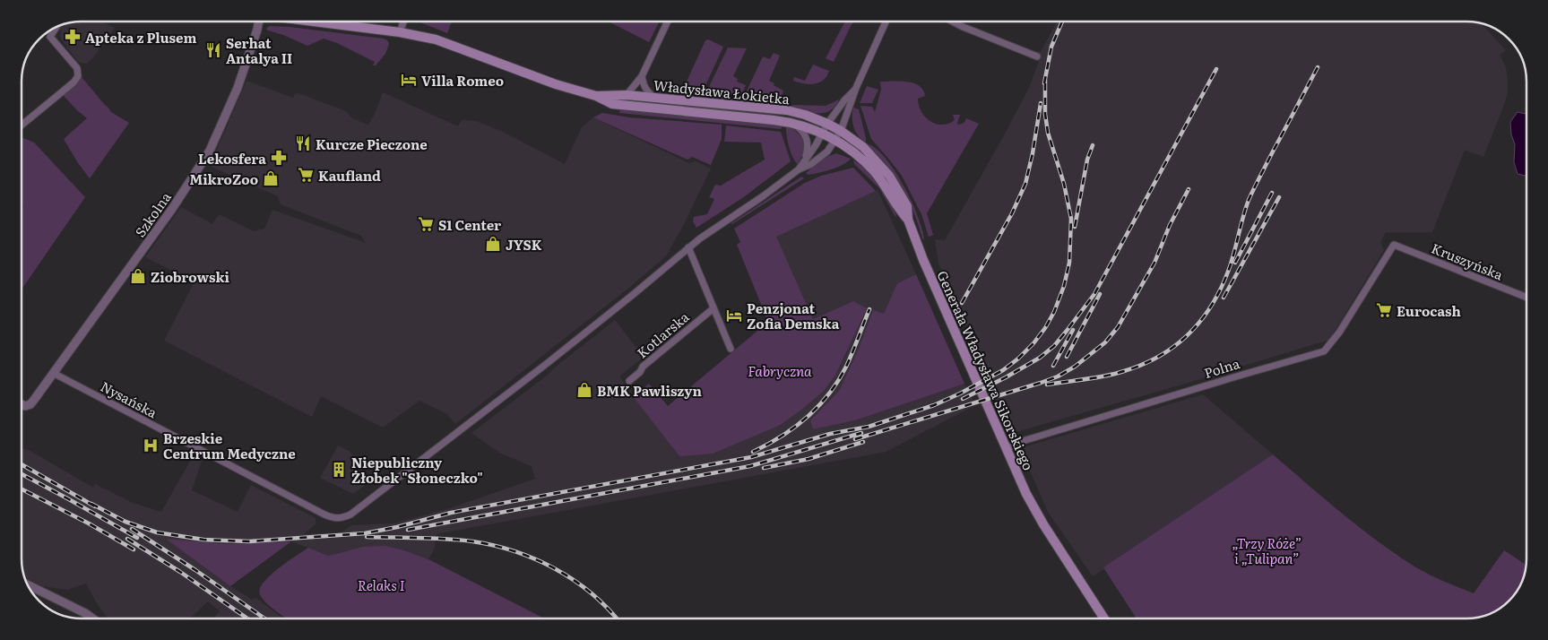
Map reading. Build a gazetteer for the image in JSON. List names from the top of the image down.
{
  "streets": {
    "main road": ["Władysława Łokietka", "Generała Władysława Sikorskiego"],
    "street": [
      "Szkolna",
      "Kruszyńska",
      "Kotlarska",
      "Polna",
      "Nysańska"
    ]
  },
  "crossings": [
    ["Władysława Łokietka", "Generała Władysława Sikorskiego"],
    ["Szkolna", "Nysańska"],
    ["Kruszyńska", "Polna"],
    ["Polna", "Generała Władysława Sikorskiego"]
  ],
  "parks": ["Fabryczna", "„Trzy Róże” i „Tulipan”", "Relaks I"],
  "places": {
    "pharmacy": ["Apteka z Plusem", "Lekosfera"],
    "restaurant": ["Serhat Antalya II", "Kurcze Pieczone"],
    "hotel": ["Villa Romeo", "Penzjonat Zofia Demska"],
    "supermarket": ["Kaufland", "S1 Center", "Eurocash"],
    "shop": [
      "MikroZoo",
      "JYSK",
      "Ziobrowski",
      "BMK Pawliszyn"
    ],
    "hospital": ["Brzeskie Centrum Medyczne"],
    "building": ["Niepubliczny Żłobek \"Słoneczko\""]
  }
}
